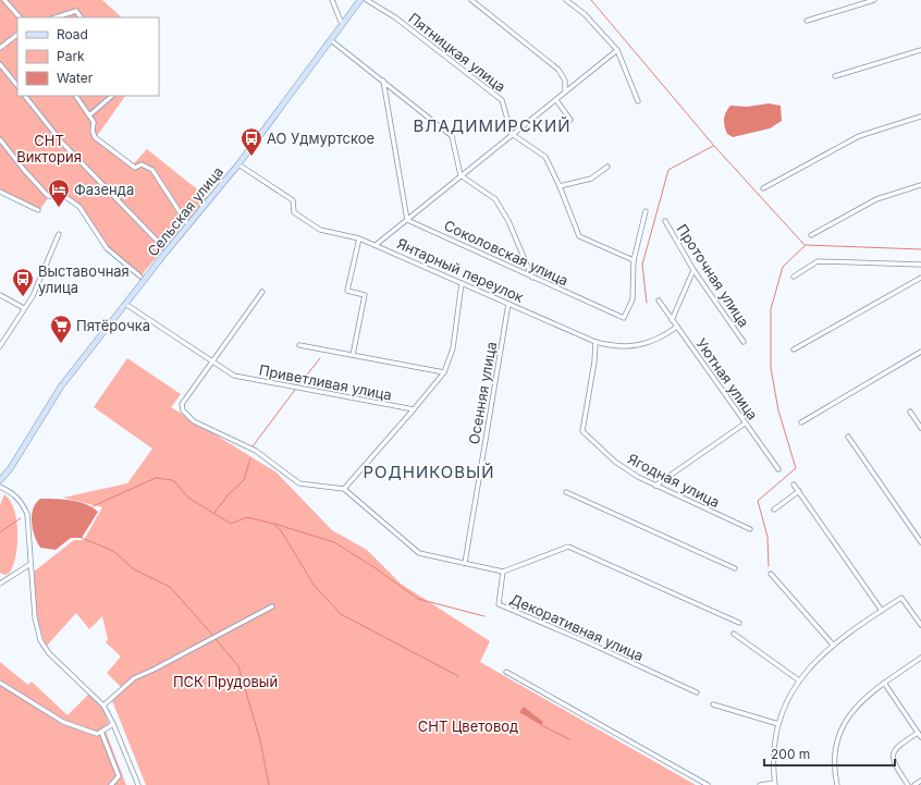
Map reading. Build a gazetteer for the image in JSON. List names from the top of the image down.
{
  "streets": {
    "street": [
      "Пятницкая улица",
      "Сельская улица",
      "Соколовская улица",
      "Янтарный переулок",
      "Проточная улица",
      "Уютная улица",
      "Приветливая улица",
      "Осенняя улица",
      "Ягодная улица",
      "Декоративная улица"
    ]
  },
  "crossings": [
    ["Сельская улица", "Янтарный переулок"],
    ["Янтарный переулок", "Уютная улица"],
    ["Янтарный переулок", "Осенняя улица"],
    ["Янтарный переулок", "Ягодная улица"]
  ],
  "districts": ["ВЛАДИМИРСКИЙ", "РОДНИКОВЫЙ"],
  "parks": ["СНТ Виктория", "ПСК Прудовый", "СНТ Цветовод"],
  "places": {
    "bus stop": ["АО Удмуртское", "Выставочная улица"],
    "hotel": ["Фазенда"],
    "supermarket": ["Пятёрочка"]
  },
  "legend": ["Road", "Park", "Water"],
  "scale_bar": "200 m"
}
